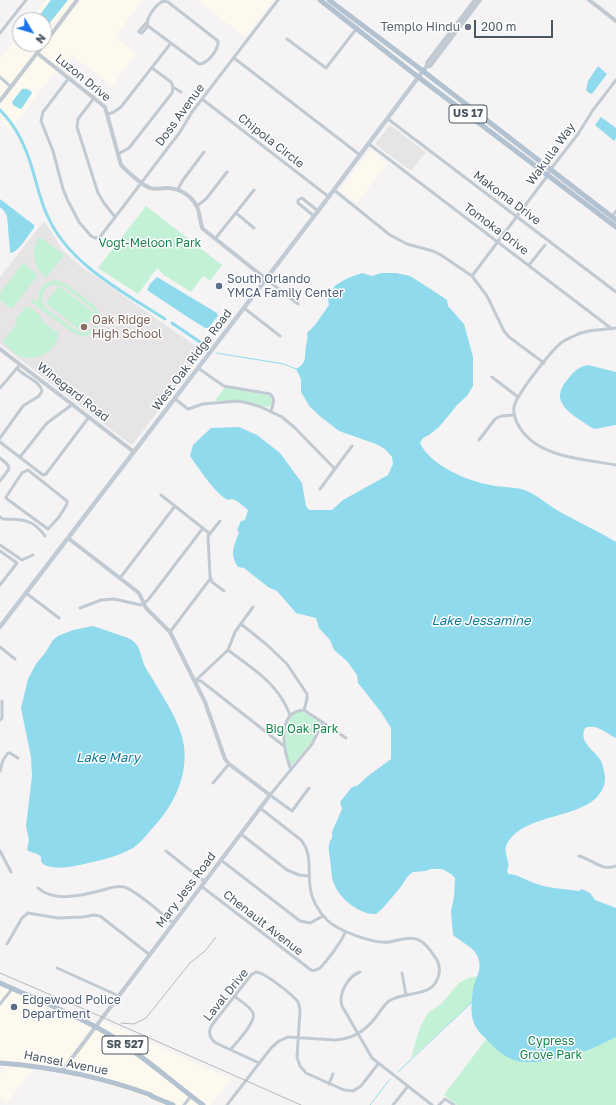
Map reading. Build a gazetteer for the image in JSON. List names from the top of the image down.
{
  "streets": {
    "main road": [
      "US 17",
      "West Oak Ridge Road",
      "SR 527",
      "Hansel Avenue"
    ],
    "street": [
      "Luzon Drive",
      "Doss Avenue",
      "Chipola Circle",
      "Wakulla Way",
      "Makoma Drive",
      "Tomoka Drive",
      "Winegard Road",
      "Mary Jess Road",
      "Chenault Avenue",
      "Laval Drive"
    ]
  },
  "crossings": [
    ["Luzon Drive", "Doss Avenue"],
    ["US 17", "Wakulla Way"],
    ["US 17", "West Oak Ridge Road"],
    ["Doss Avenue", "Chipola Circle"],
    ["Chipola Circle", "West Oak Ridge Road"],
    ["Wakulla Way", "Makoma Drive"],
    ["Wakulla Way", "Tomoka Drive"],
    ["Makoma Drive", "West Oak Ridge Road"],
    ["Tomoka Drive", "West Oak Ridge Road"],
    ["West Oak Ridge Road", "Winegard Road"],
    ["Mary Jess Road", "Chenault Avenue"],
    ["Mary Jess Road", "SR 527"],
    ["Mary Jess Road", "Hansel Avenue"]
  ],
  "water": ["Lake Jessamine", "Lake Mary"],
  "parks": ["Vogt-Meloon Park", "Big Oak Park", "Cypress Grove Park"],
  "places": [
    "Templo Hindu",
    "South Orlando YMCA Family Center",
    "Oak Ridge High School",
    "Edgewood Police Department"
  ],
  "scale_bar": "200 m",
  "north": "bottom right"
}
